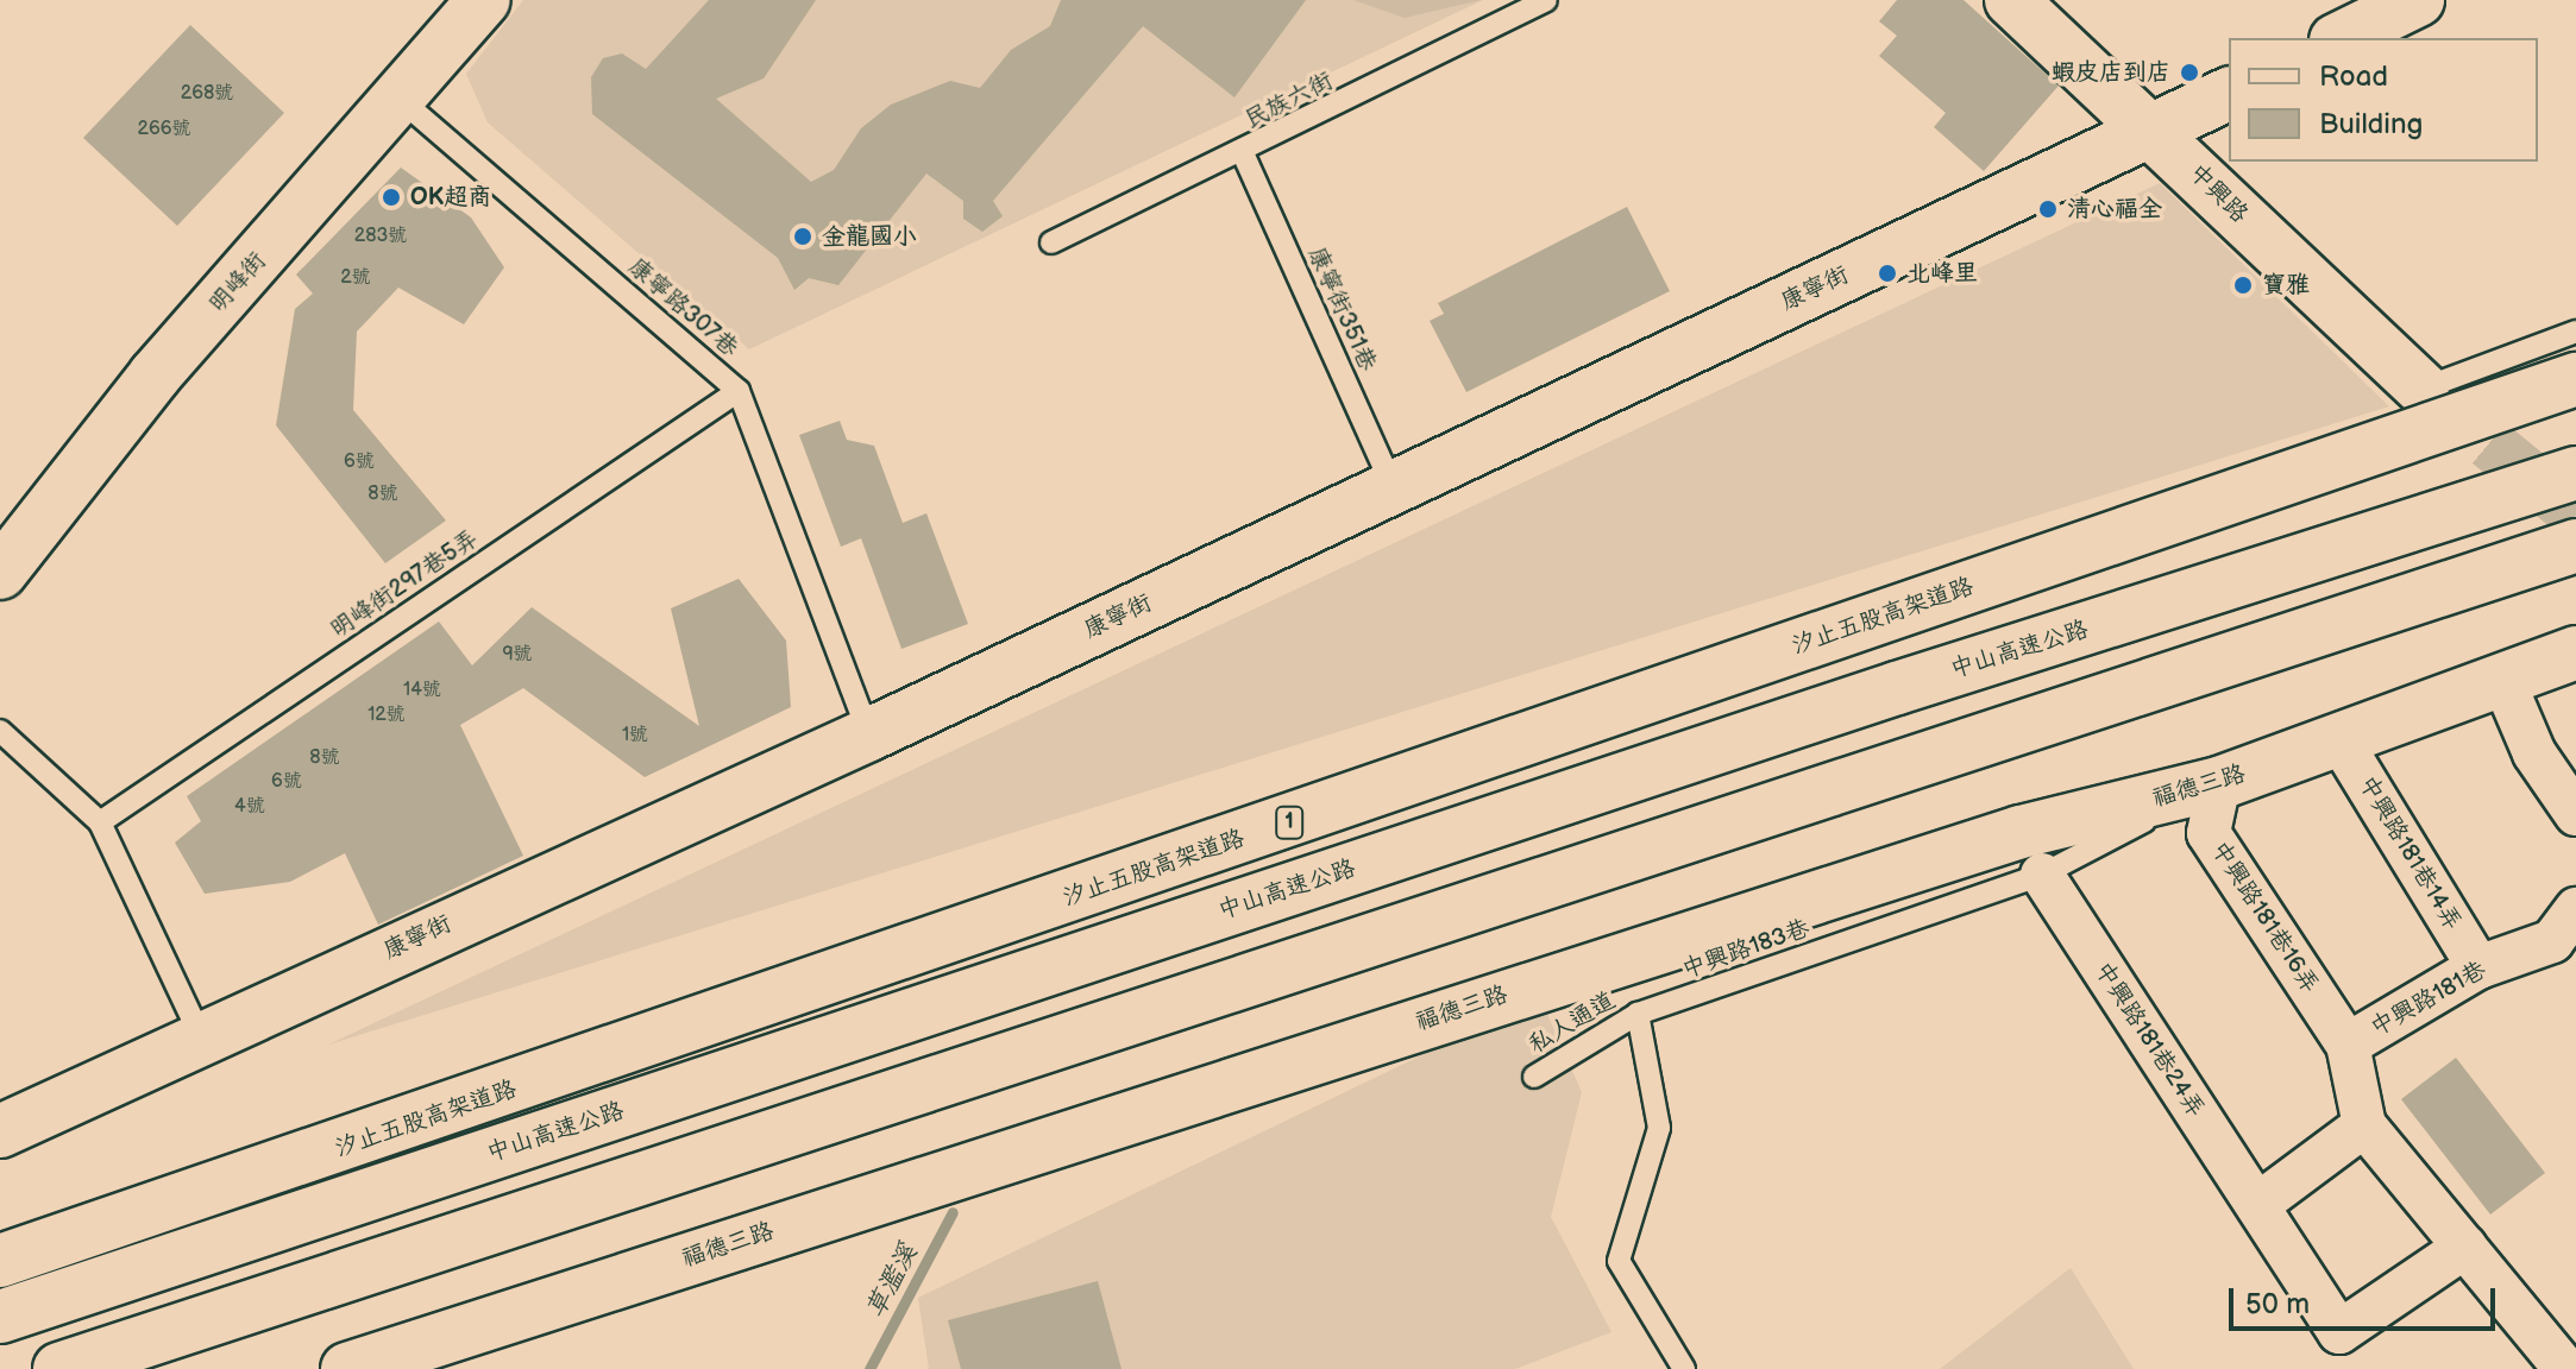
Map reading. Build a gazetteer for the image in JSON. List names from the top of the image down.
{
  "streets": {
    "main road": [
      "中興路",
      "明峰街",
      "康寧街",
      "汐止五股高架道路",
      "中山高速公路",
      "福德三路",
      "1"
    ],
    "street": [
      "中興路181巷14弄",
      "中興路181巷16弄",
      "中興路181巷",
      "中興路181巷24弄"
    ],
    "lane": [
      "民族六街",
      "康寧路307巷",
      "康寧街351巷",
      "明峰街297巷5弄",
      "中興路183巷",
      "私人通道"
    ]
  },
  "crossings": [
    ["民族六街", "康寧街351巷"],
    ["中興路", "康寧街"],
    ["明峰街", "康寧路307巷"],
    ["康寧街", "康寧路307巷"],
    ["康寧街", "康寧街351巷"],
    ["康寧路307巷", "明峰街297巷5弄"],
    ["福德三路", "中興路181巷14弄"],
    ["福德三路", "中興路181巷16弄"],
    ["福德三路", "中興路183巷"],
    ["中興路181巷14弄", "中興路181巷"],
    ["中興路181巷16弄", "中興路183巷"],
    ["中興路181巷16弄", "中興路181巷"],
    ["中興路183巷", "私人通道"],
    ["中興路183巷", "中興路181巷24弄"]
  ],
  "water": ["草濫溪"],
  "places": [
    "蝦皮店到店",
    "OK超商",
    "清心福全",
    "金龍國小",
    "北峰里",
    "寶雅"
  ],
  "house_numbers": [
    "268號",
    "266號",
    "283號",
    "2號",
    "6號",
    "8號",
    "9號",
    "14號",
    "12號",
    "1號",
    "8號",
    "6號",
    "4號"
  ],
  "legend": ["Road", "Building"],
  "scale_bar": "50 m"
}
